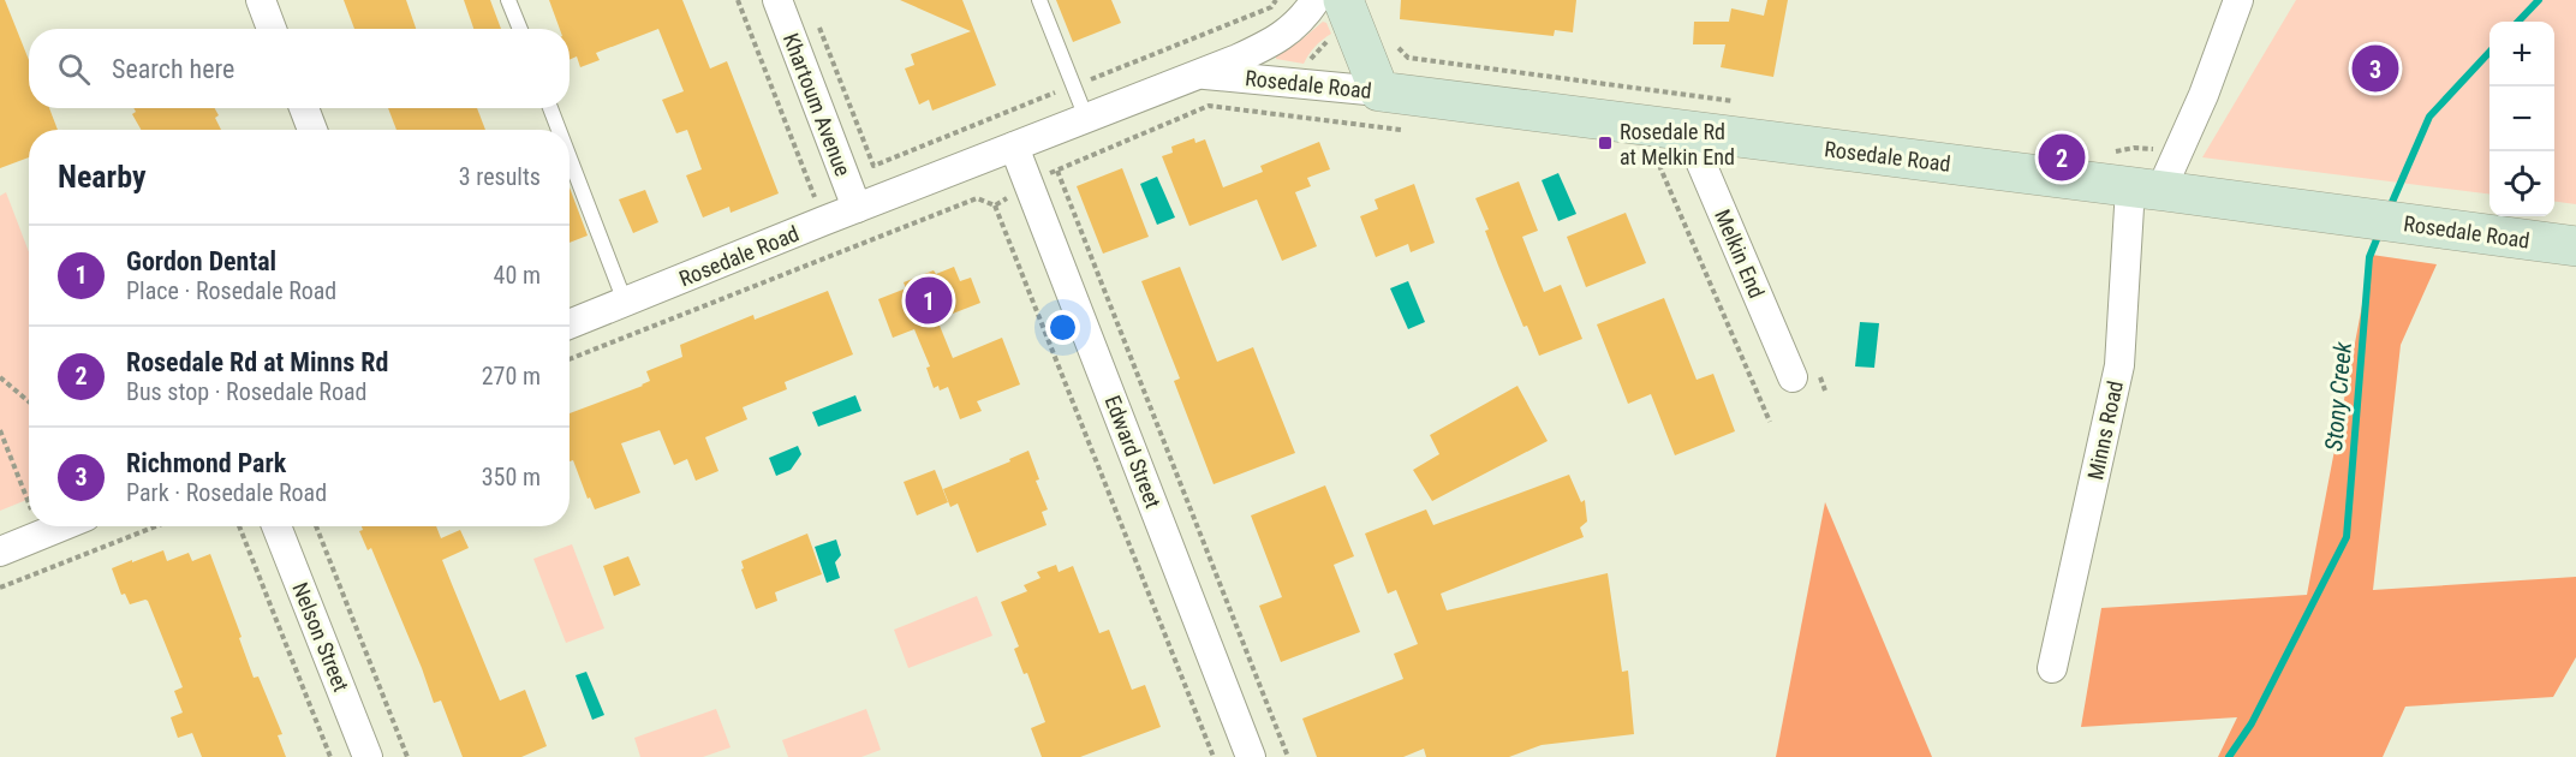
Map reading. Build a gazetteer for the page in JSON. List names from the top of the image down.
{
  "streets": {
    "street": [
      "Rosedale Road",
      "Khartoum Avenue",
      "Melkin End",
      "Minns Road",
      "Edward Street",
      "Nelson Street"
    ]
  },
  "crossings": [
    ["Rosedale Road", "Khartoum Avenue"],
    ["Rosedale Road", "Melkin End"],
    ["Rosedale Road", "Minns Road"],
    ["Rosedale Road", "Edward Street"]
  ],
  "water": ["Stony Creek"],
  "places": {
    "transit": ["Rosedale Rd at Melkin End"]
  },
  "page": {
    "map_buttons": ["+", "−"],
    "search": "Search here",
    "pins": ["3", "2", "1"],
    "heading": ["Nearby", "3 results"],
    "list": [
      {
        "mark": "1",
        "name": "Gordon Dental",
        "note": "Place · Rosedale Road",
        "value": "40 m"
      },
      {
        "mark": "2",
        "name": "Rosedale Rd at Minns Rd",
        "note": "Bus stop · Rosedale Road",
        "value": "270 m"
      },
      {
        "mark": "3",
        "name": "Richmond Park",
        "note": "Park · Rosedale Road",
        "value": "350 m"
      }
    ]
  }
}
